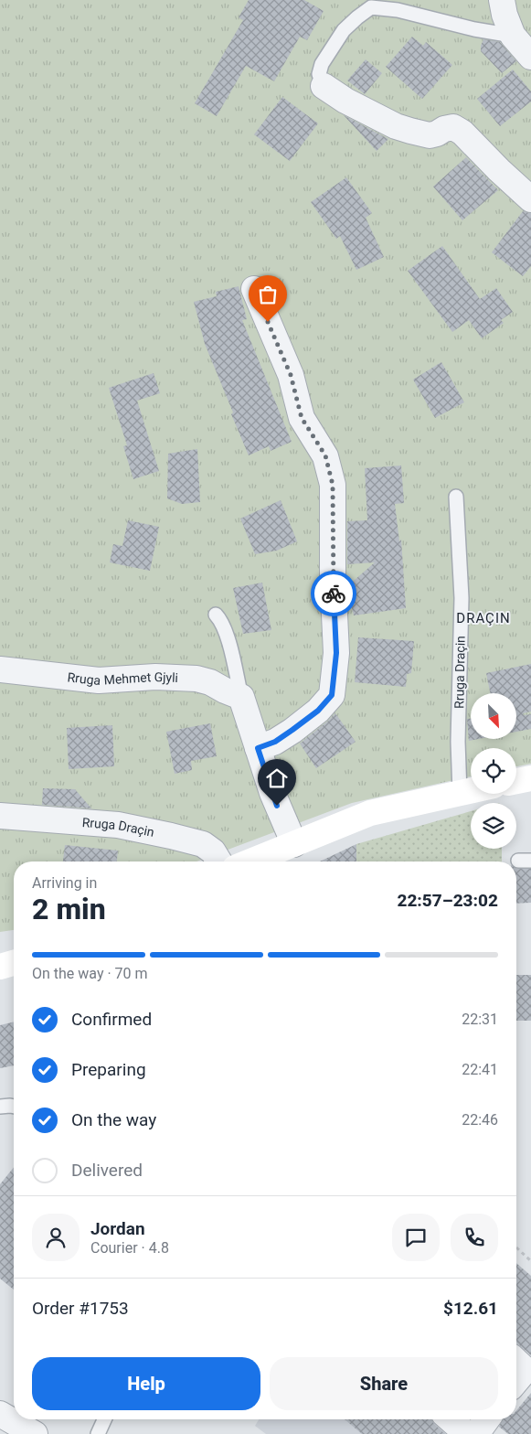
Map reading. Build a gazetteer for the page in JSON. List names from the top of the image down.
{
  "streets": {
    "street": ["Rruga Draçin", "Rruga Mehmet Gjyli"]
  },
  "districts": ["DRAÇIN"],
  "north": "bottom right",
  "page": {
    "heading": ["2 min", "Arriving in", "22:57–23:02"],
    "panel": [
      "Jordan",
      "Courier · 4.8",
      "Order #1753",
      "$12.61"
    ],
    "bar": "On the way · 70 m",
    "list": [
      ["Confirmed", "22:31"],
      ["Preparing", "22:41"],
      ["On the way", "22:46"],
      "Delivered"
    ],
    "buttons": ["Help", "Share"]
  }
}
